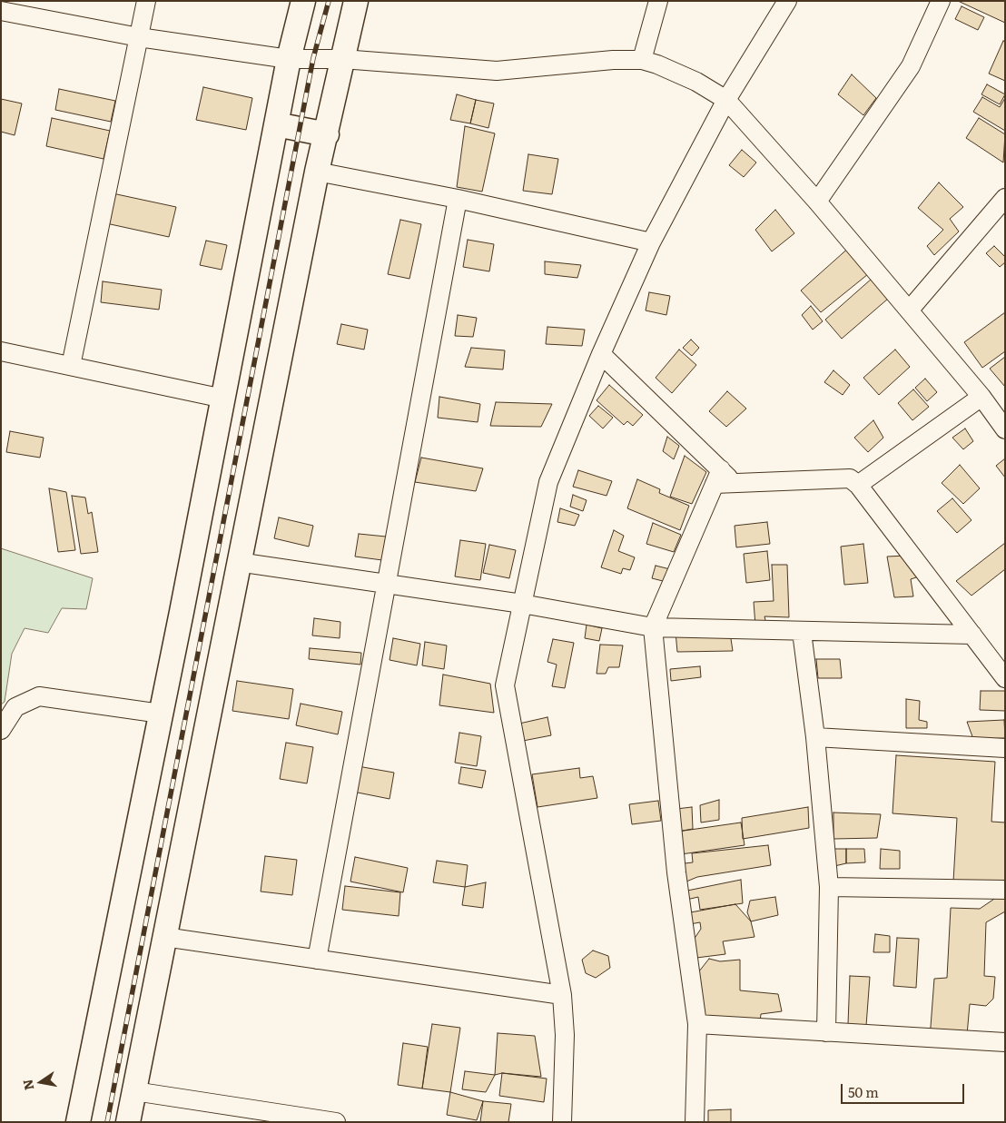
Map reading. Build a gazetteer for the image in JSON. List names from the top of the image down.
{
  "scale_bar": "50 m",
  "north": "left"
}
